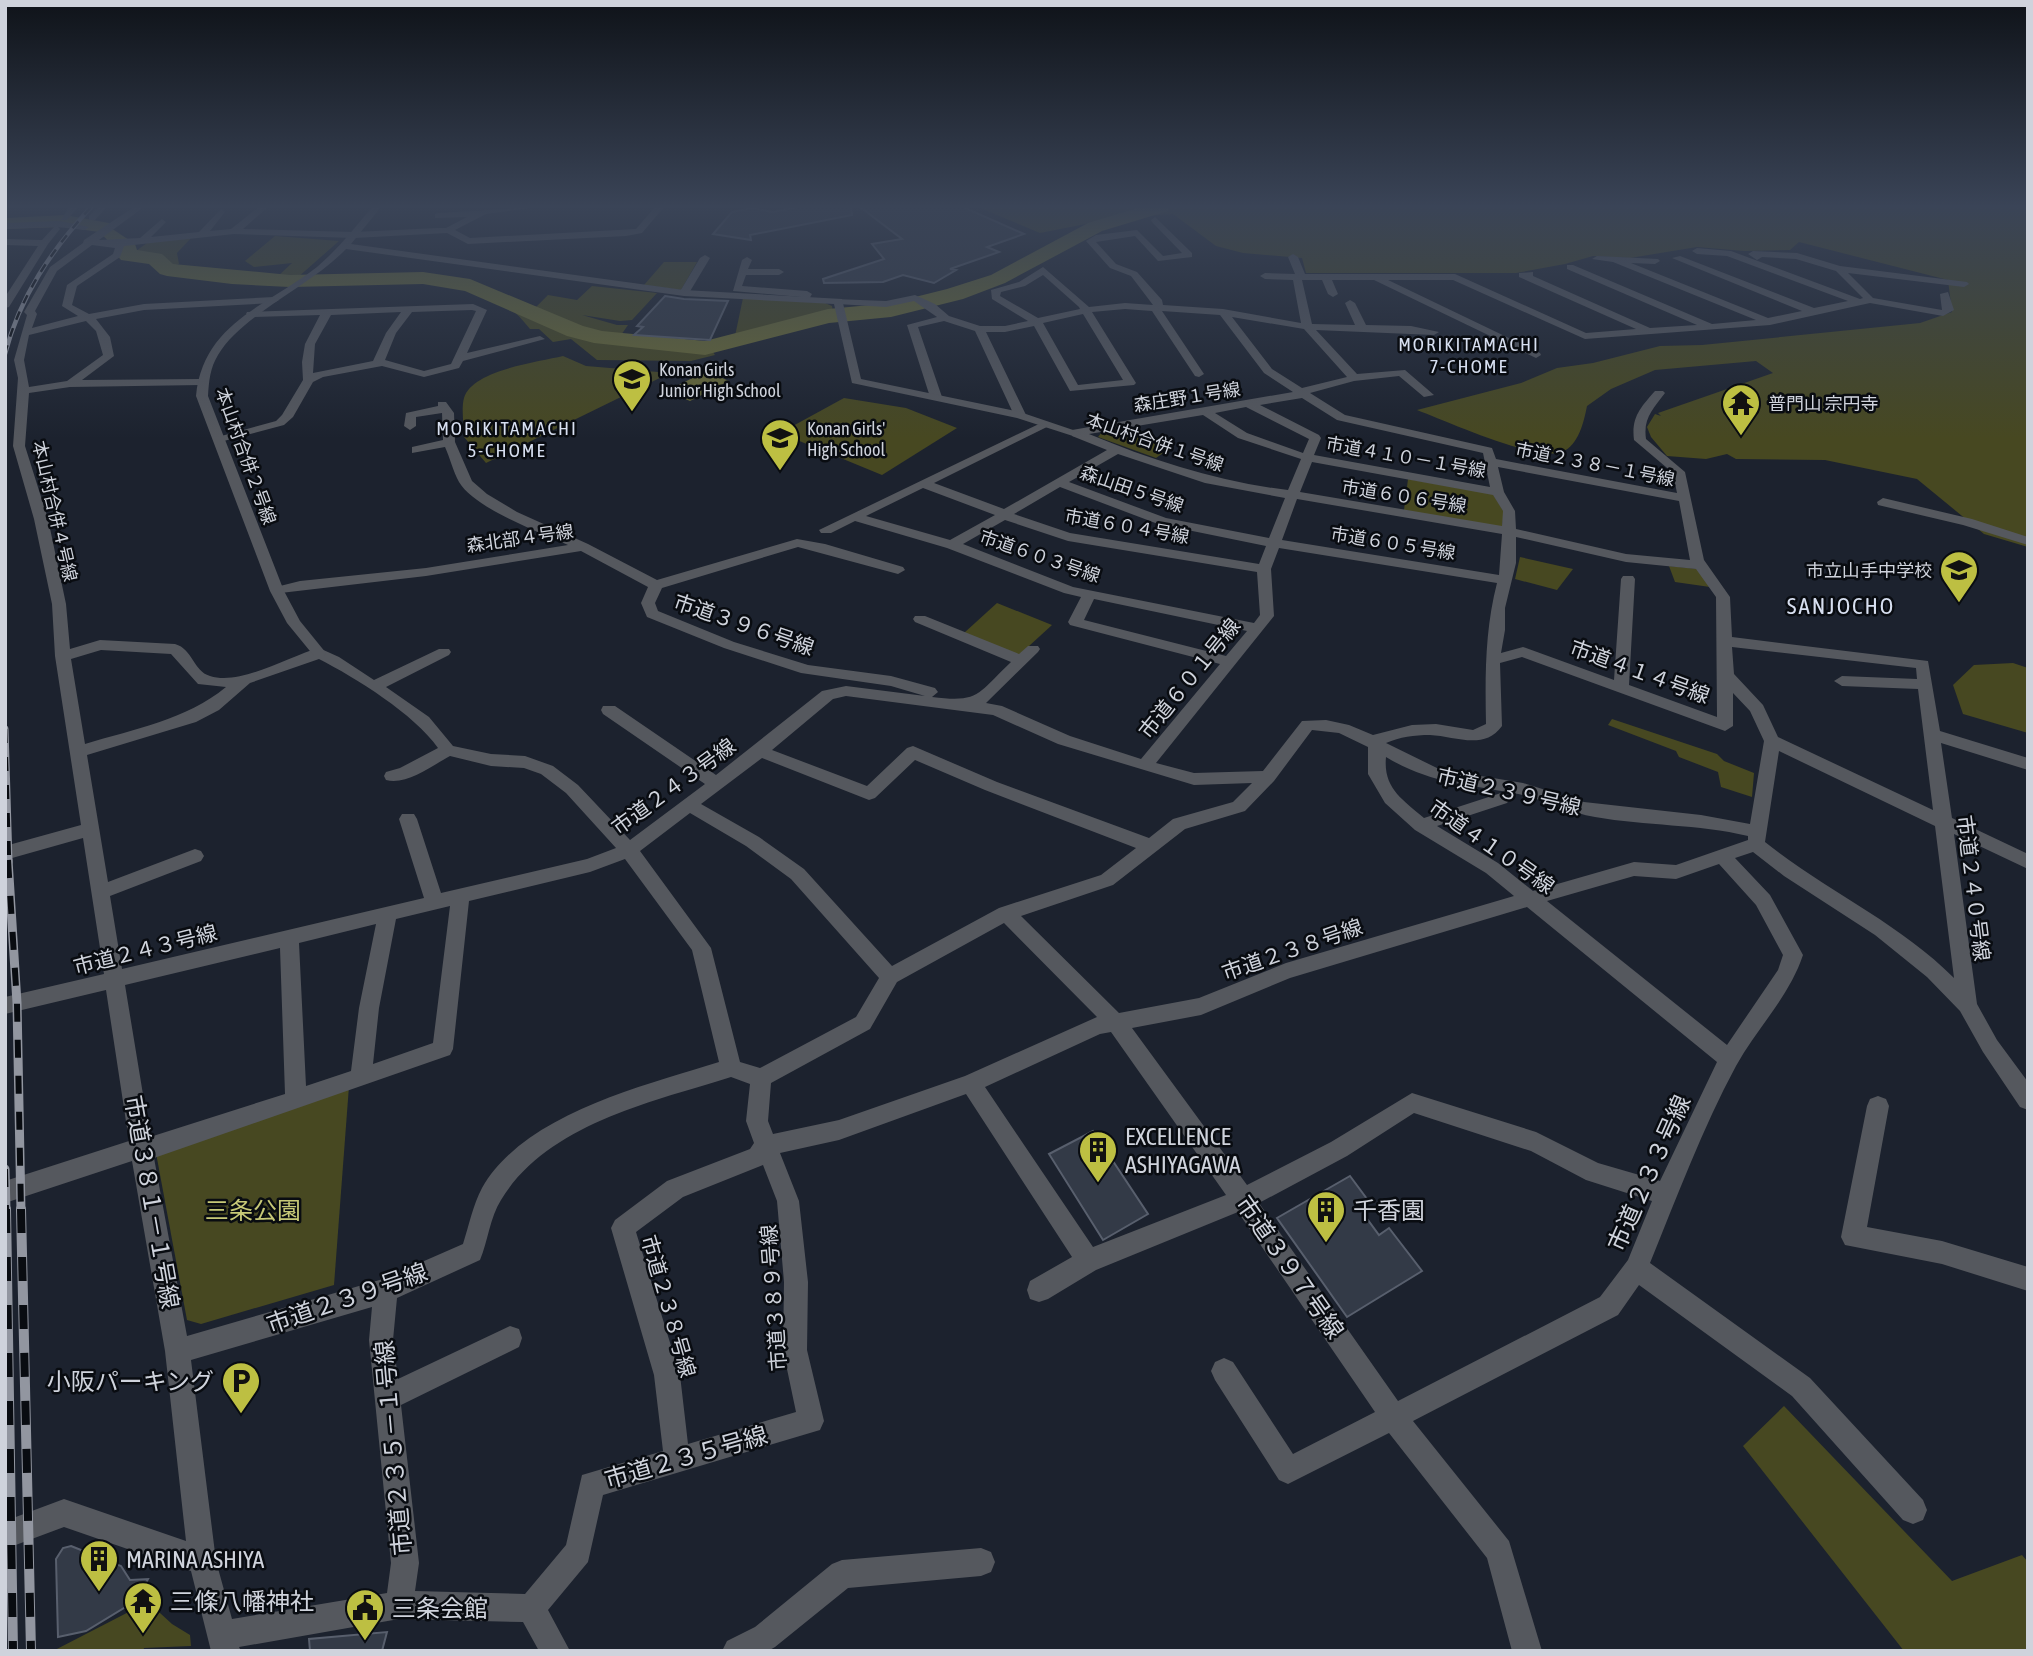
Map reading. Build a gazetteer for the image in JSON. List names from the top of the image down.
{
  "streets": {
    "street": [
      "森庄野１号線",
      "本山村合併１号線",
      "本山村合併２号線",
      "市道４１０－１号線",
      "市道２３８－１号線",
      "森山田５号線",
      "市道６０６号線",
      "本山村合併４号線",
      "市道６０４号線",
      "森北部４号線",
      "市道６０５号線",
      "市道６０３号線",
      "市道３９６号線",
      "市道４１４号線",
      "市道６０１号線",
      "市道２４３号線",
      "市道２３９号線",
      "市道４１０号線",
      "市道２４０号線",
      "市道２３８号線",
      "市道２３３号線",
      "市道３８１－１号線",
      "市道３９７号線",
      "市道３８９号線",
      "市道２３５－１号線",
      "市道２３５号線"
    ]
  },
  "crossings": [
    ["森庄野１号線", "本山村合併１号線"],
    ["森庄野１号線", "市道４１０－１号線"],
    ["森庄野１号線", "市道２３８－１号線"],
    ["本山村合併１号線", "市道６０６号線"],
    ["本山村合併１号線", "市道６０１号線"],
    ["本山村合併２号線", "森北部４号線"],
    ["市道４１０－１号線", "市道６０１号線"],
    ["森山田５号線", "市道６０５号線"],
    ["森山田５号線", "市道６０１号線"],
    ["市道６０６号線", "市道６０１号線"],
    ["本山村合併４号線", "市道３８１－１号線"],
    ["市道６０４号線", "市道６０１号線"],
    ["森北部４号線", "市道３９６号線"],
    ["市道６０５号線", "市道６０１号線"],
    ["市道６０３号線", "市道６０１号線"],
    ["市道３９６号線", "市道２４３号線"],
    ["市道６０１号線", "市道２４３号線"],
    ["市道２４３号線", "市道２３９号線"],
    ["市道２４３号線", "市道３８１－１号線"],
    ["市道２３９号線", "市道４１０号線"],
    ["市道２３９号線", "市道２４０号線"],
    ["市道２３９号線", "市道２３８号線"],
    ["市道２３９号線", "市道３８１－１号線"],
    ["市道２３９号線", "市道３９７号線"],
    ["市道２３９号線", "市道２３５－１号線"],
    ["市道４１０号線", "市道２３８号線"],
    ["市道４１０号線", "市道２３３号線"],
    ["市道２３８号線", "市道２３３号線"],
    ["市道２３８号線", "市道３９７号線"],
    ["市道２３８号線", "市道３８９号線"],
    ["市道２３８号線", "市道２３５号線"],
    ["市道２３３号線", "市道３９７号線"],
    ["市道３８９号線", "市道２３５号線"]
  ],
  "districts": ["MORIKITAMACHI 7-CHOME", "MORIKITAMACHI 5-CHOME", "SANJOCHO"],
  "parks": ["三条公園"],
  "places": {
    "school or university": ["Konan Girls Junior High School", "Konan Girls' High School", "市立山手中学校"],
    "temple": ["普門山 宗円寺", "三條八幡神社"],
    "building": ["EXCELLENCE ASHIYAGAWA", "千香園", "MARINA ASHIYA"],
    "parking": ["小阪パーキング"],
    "public building": ["三条会館"]
  }
}
